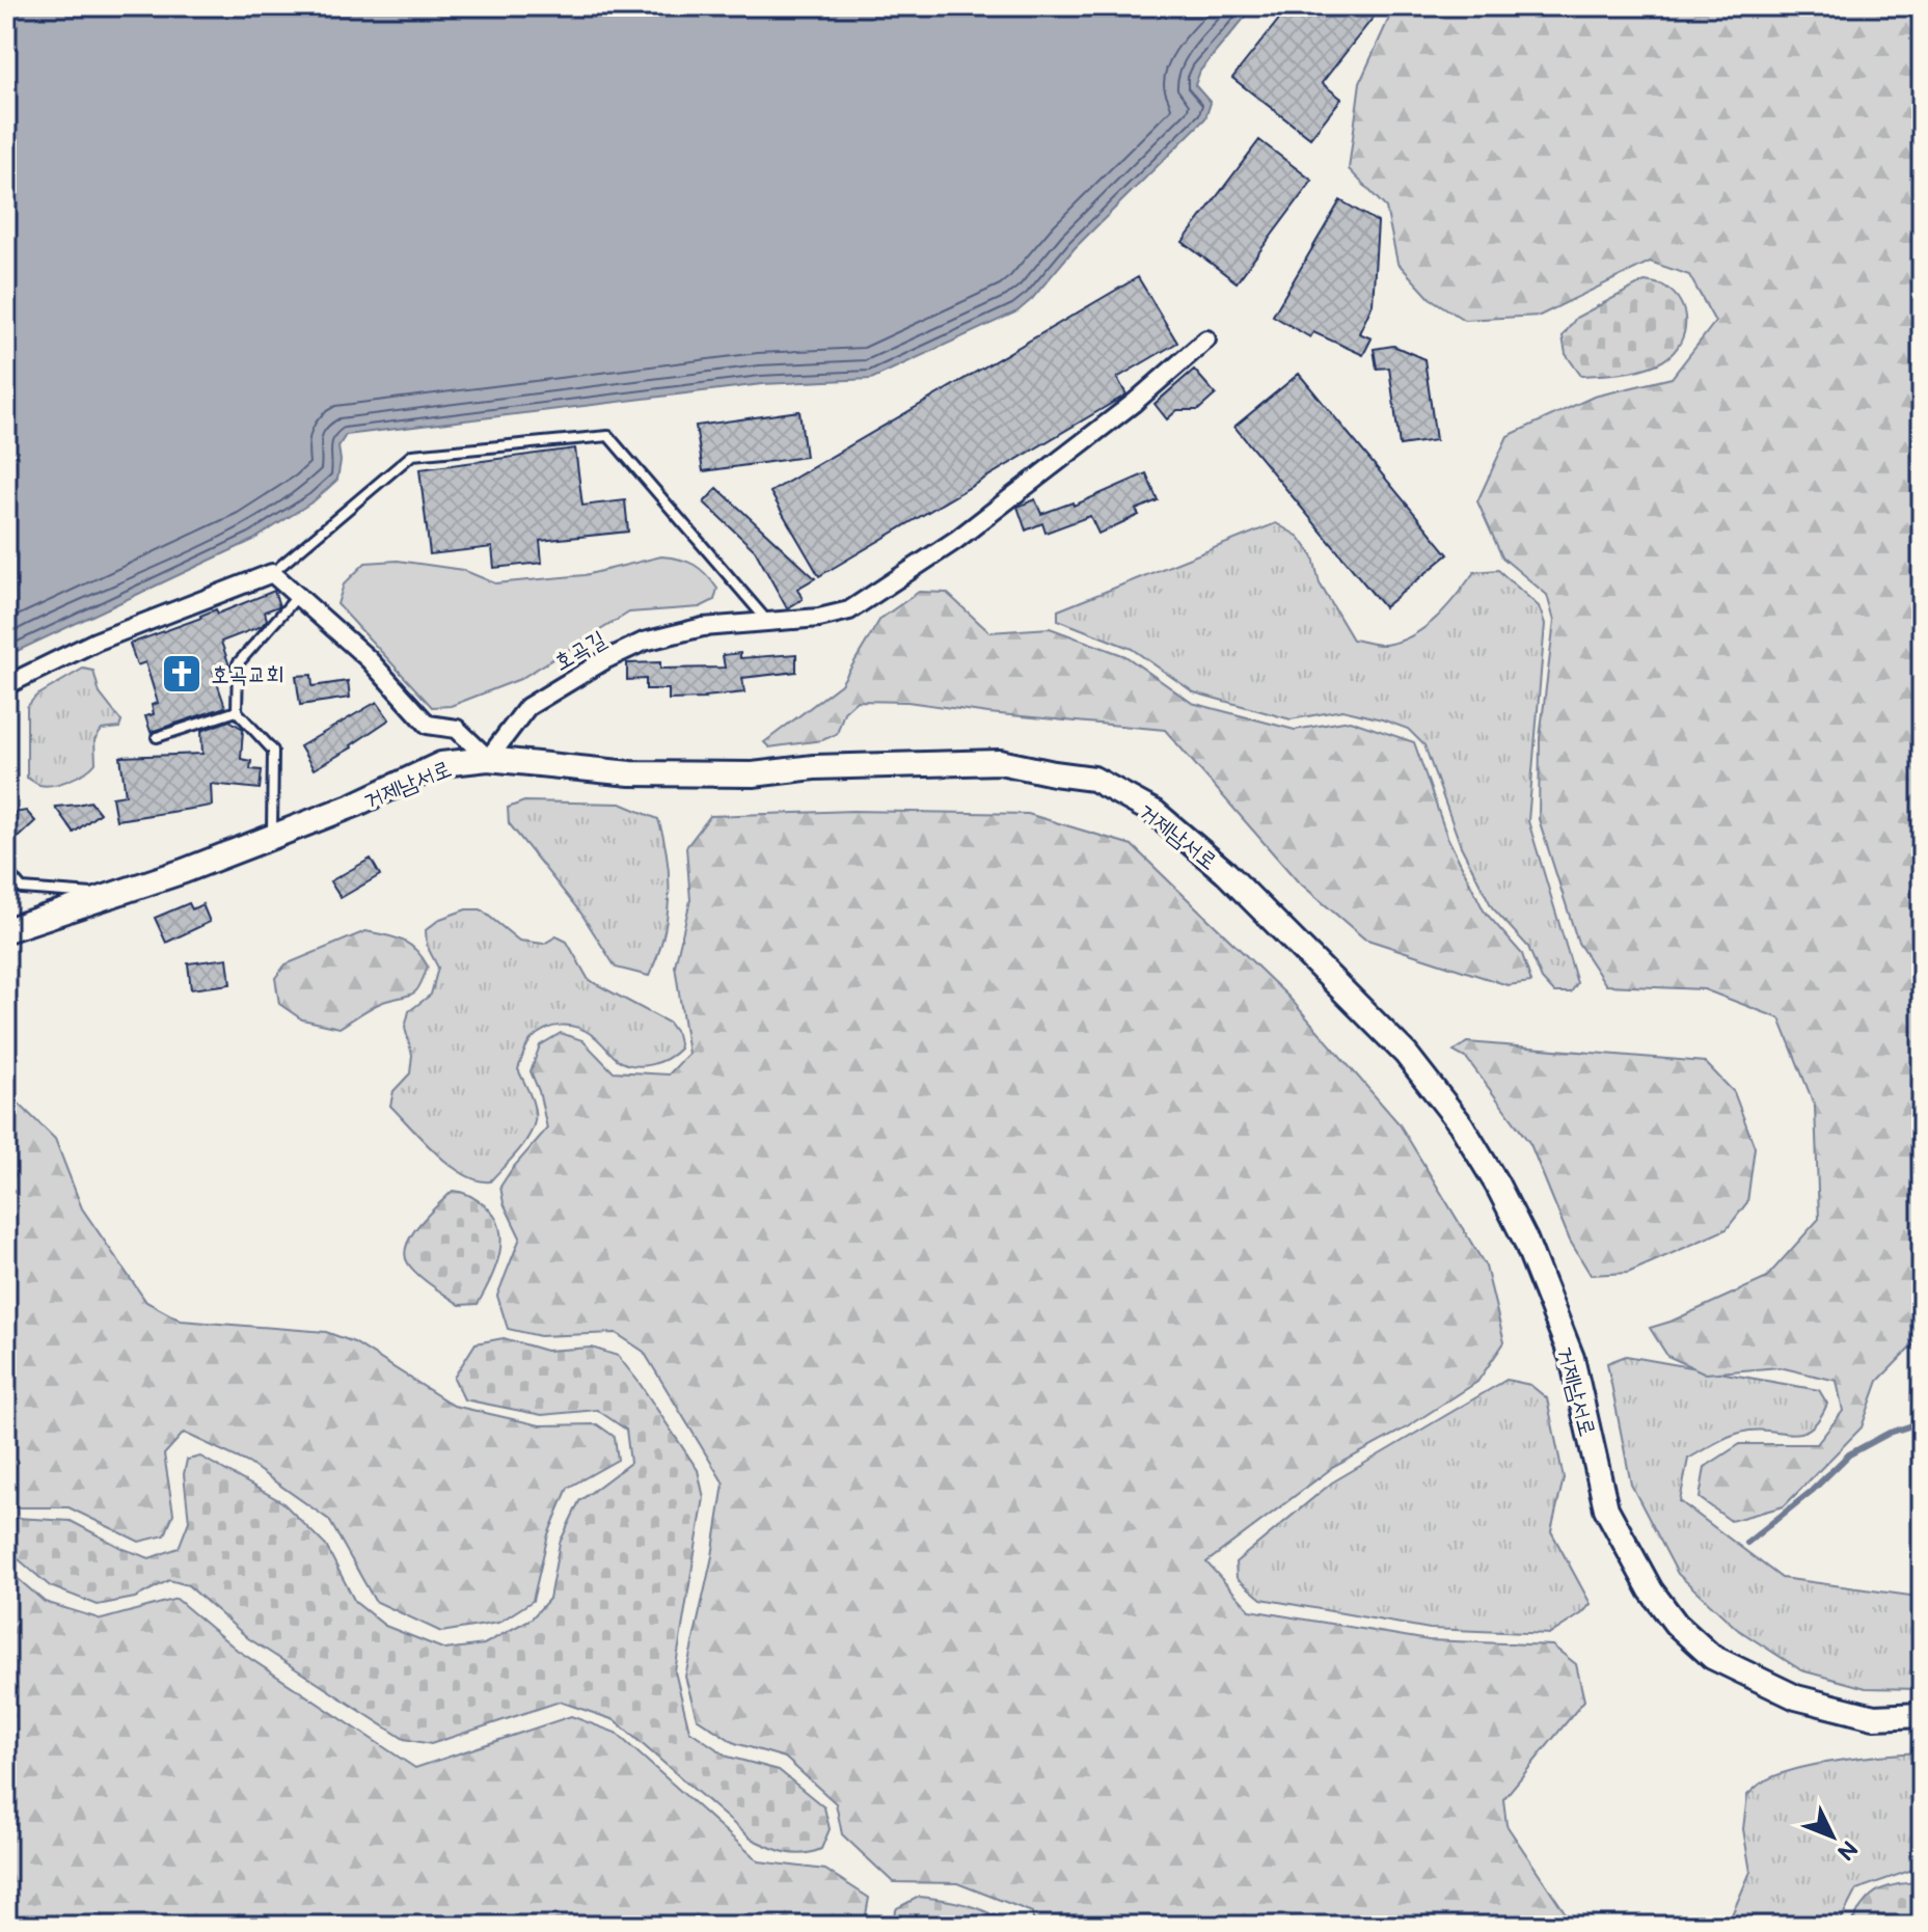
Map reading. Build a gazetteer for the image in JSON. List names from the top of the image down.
{
  "streets": {
    "main road": ["거제남서로"],
    "street": ["호곡길"]
  },
  "crossings": [
    ["호곡길", "거제남서로"]
  ],
  "places": {
    "church": ["호곡교회"]
  },
  "north": "bottom right"
}
